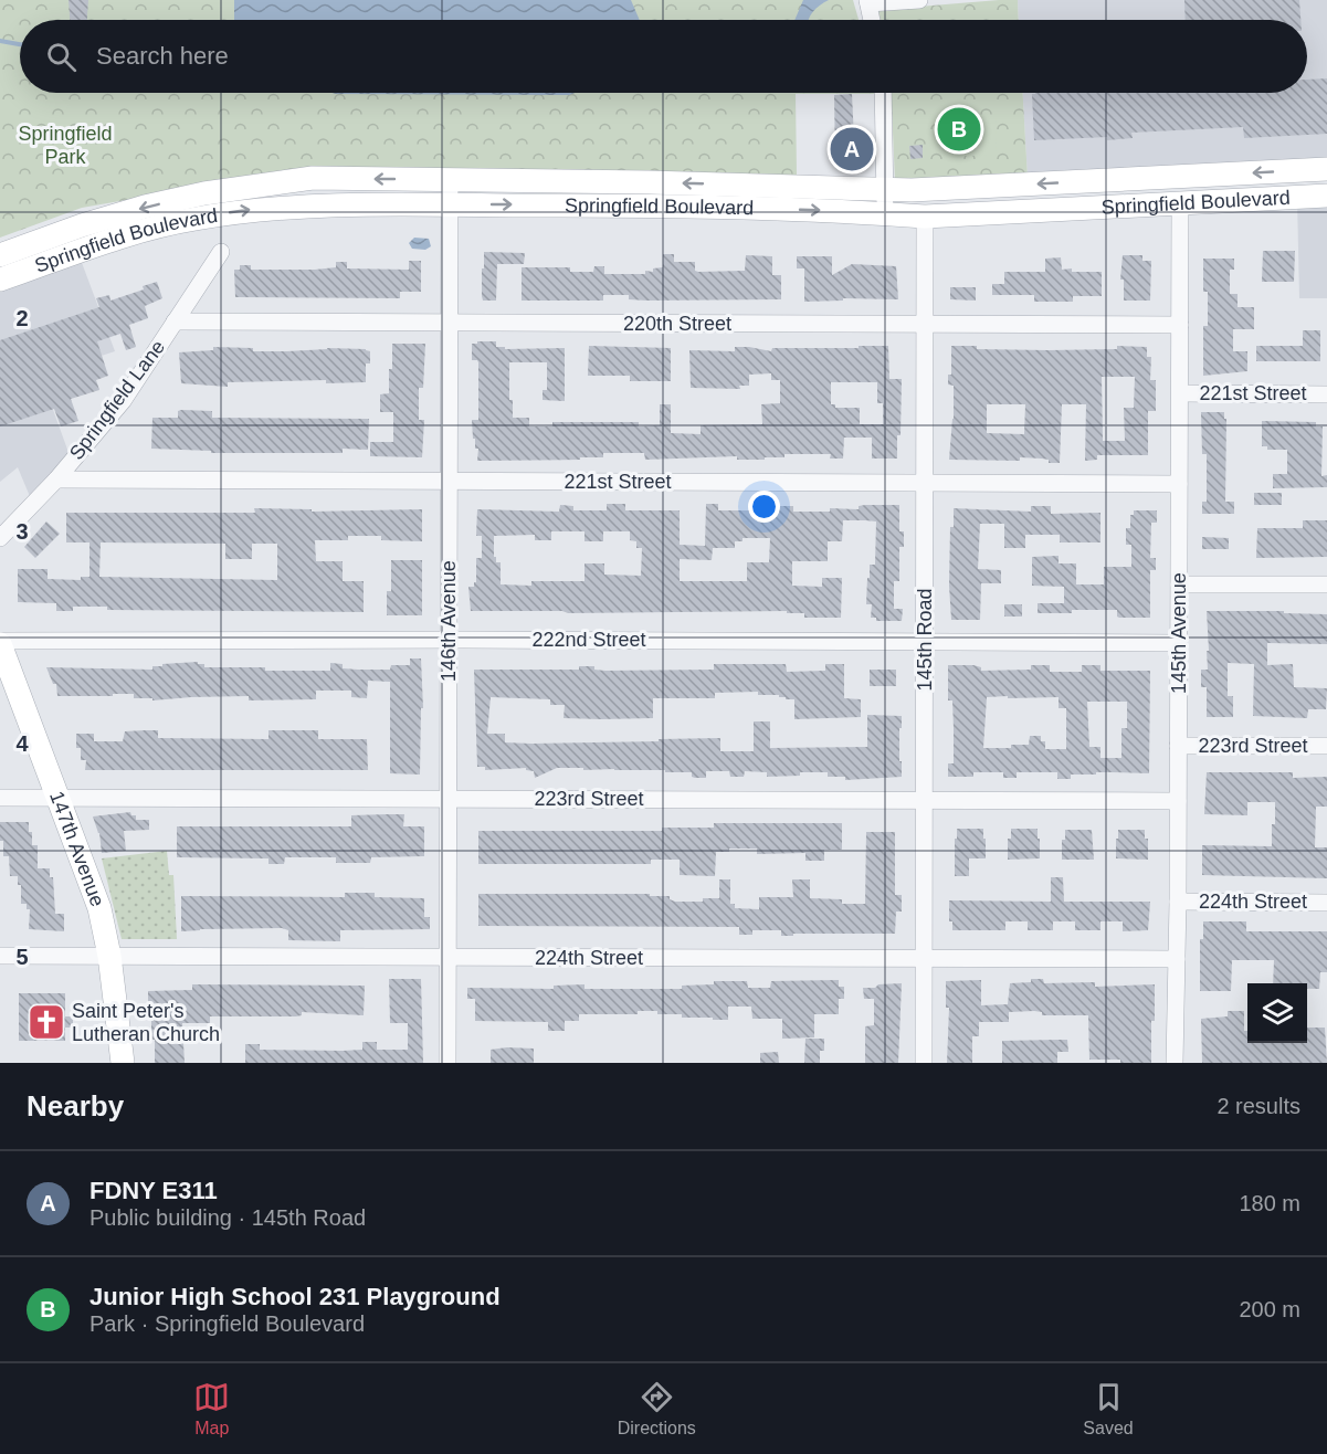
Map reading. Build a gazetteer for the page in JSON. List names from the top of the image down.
{
  "streets": {
    "street": [
      "Springfield Boulevard",
      "220th Street",
      "221st Street",
      "Springfield Lane",
      "146th Avenue",
      "145th Avenue",
      "222nd Street",
      "145th Road",
      "223rd Street",
      "147th Avenue",
      "224th Street"
    ]
  },
  "crossings": [
    ["Springfield Boulevard", "146th Avenue"],
    ["Springfield Boulevard", "145th Avenue"],
    ["Springfield Boulevard", "145th Road"],
    ["220th Street", "Springfield Lane"],
    ["220th Street", "146th Avenue"],
    ["220th Street", "145th Avenue"],
    ["220th Street", "145th Road"],
    ["221st Street", "Springfield Lane"],
    ["221st Street", "146th Avenue"],
    ["221st Street", "145th Avenue"],
    ["221st Street", "145th Road"],
    ["146th Avenue", "222nd Street"],
    ["146th Avenue", "223rd Street"],
    ["146th Avenue", "224th Street"],
    ["145th Avenue", "222nd Street"],
    ["145th Avenue", "223rd Street"],
    ["145th Avenue", "224th Street"],
    ["222nd Street", "145th Road"],
    ["222nd Street", "147th Avenue"],
    ["145th Road", "223rd Street"],
    ["145th Road", "224th Street"],
    ["223rd Street", "147th Avenue"],
    ["147th Avenue", "224th Street"]
  ],
  "parks": ["Springfield Park"],
  "places": {
    "church": ["Saint Peter's Lutheran Church"]
  },
  "page": {
    "search": "Search here",
    "pins": ["B", "A"],
    "heading": ["Nearby", "2 results"],
    "list": [
      {
        "mark": "A",
        "name": "FDNY E311",
        "note": "Public building · 145th Road",
        "value": "180 m"
      },
      {
        "mark": "B",
        "name": "Junior High School 231 Playground",
        "note": "Park · Springfield Boulevard",
        "value": "200 m"
      }
    ],
    "nav": ["Map", "Directions", "Saved"]
  },
  "grid": {
    "rows": [
      "2",
      "3",
      "4",
      "5"
    ]
  }
}
